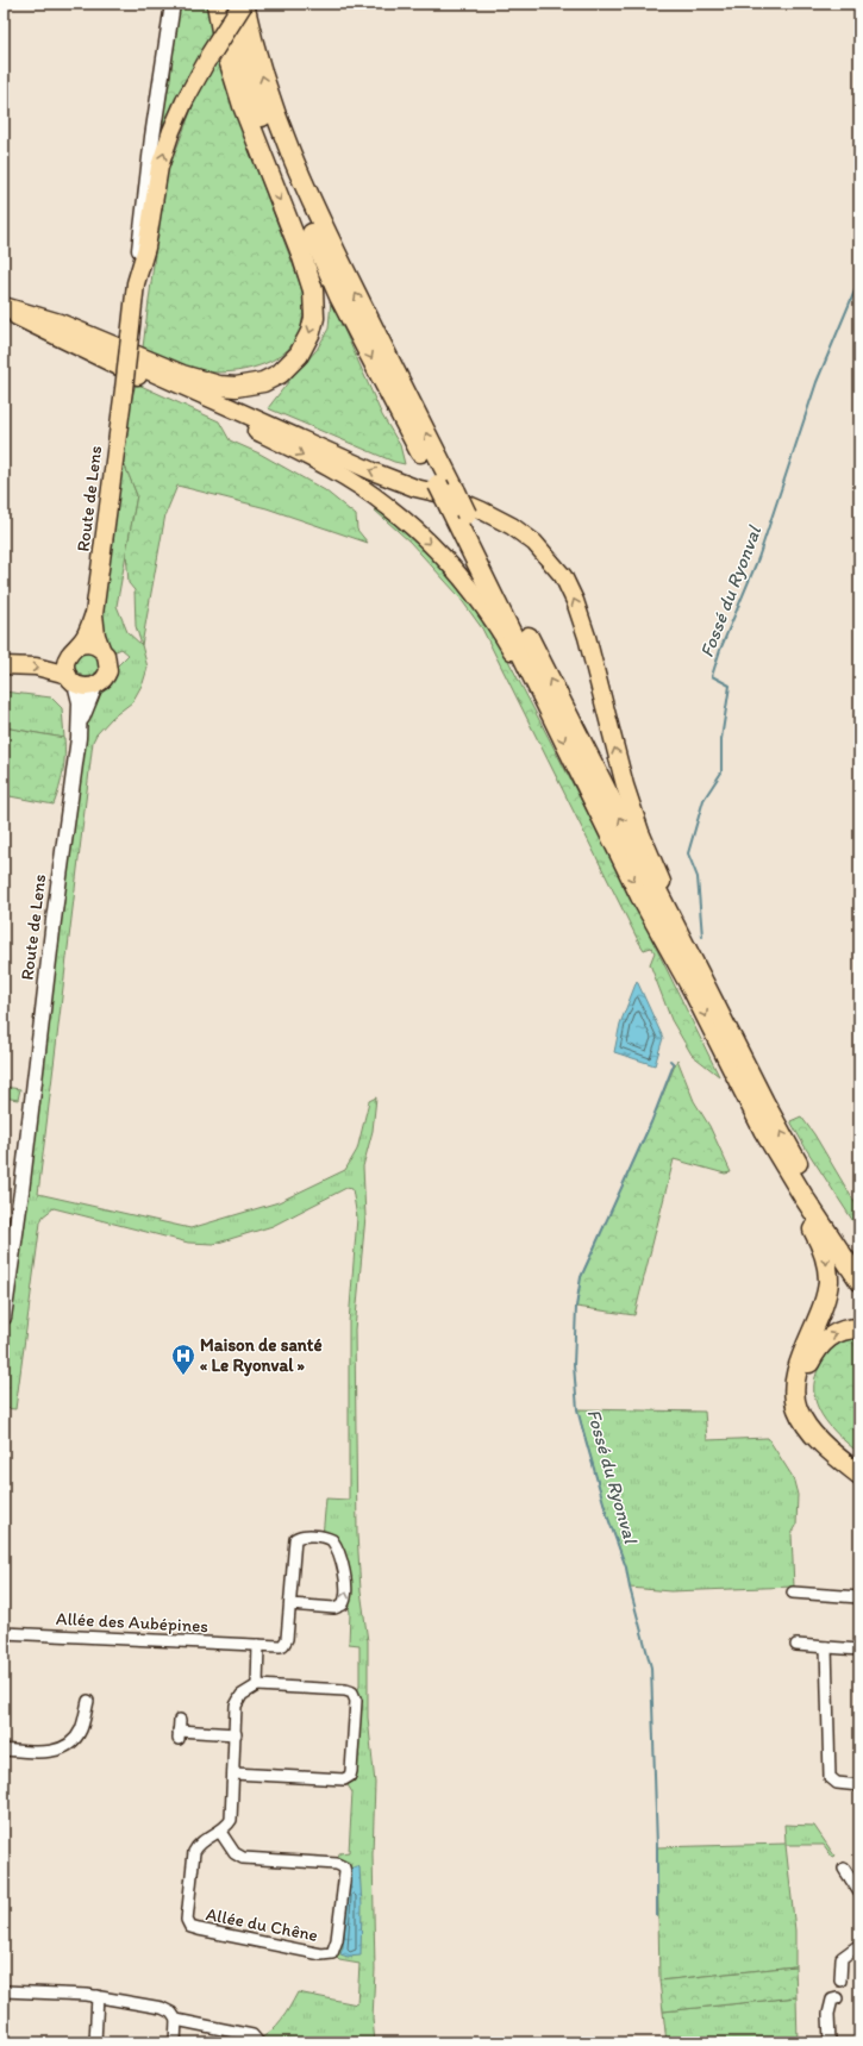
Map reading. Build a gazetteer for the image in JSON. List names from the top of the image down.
{
  "streets": {
    "main road": ["Route de Lens"],
    "street": ["Allée des Aubépines", "Allée du Chêne"]
  },
  "water": ["Fossé du Ryonval"],
  "places": {
    "hospital": ["Maison de santé « Le Ryonval »"]
  }
}
